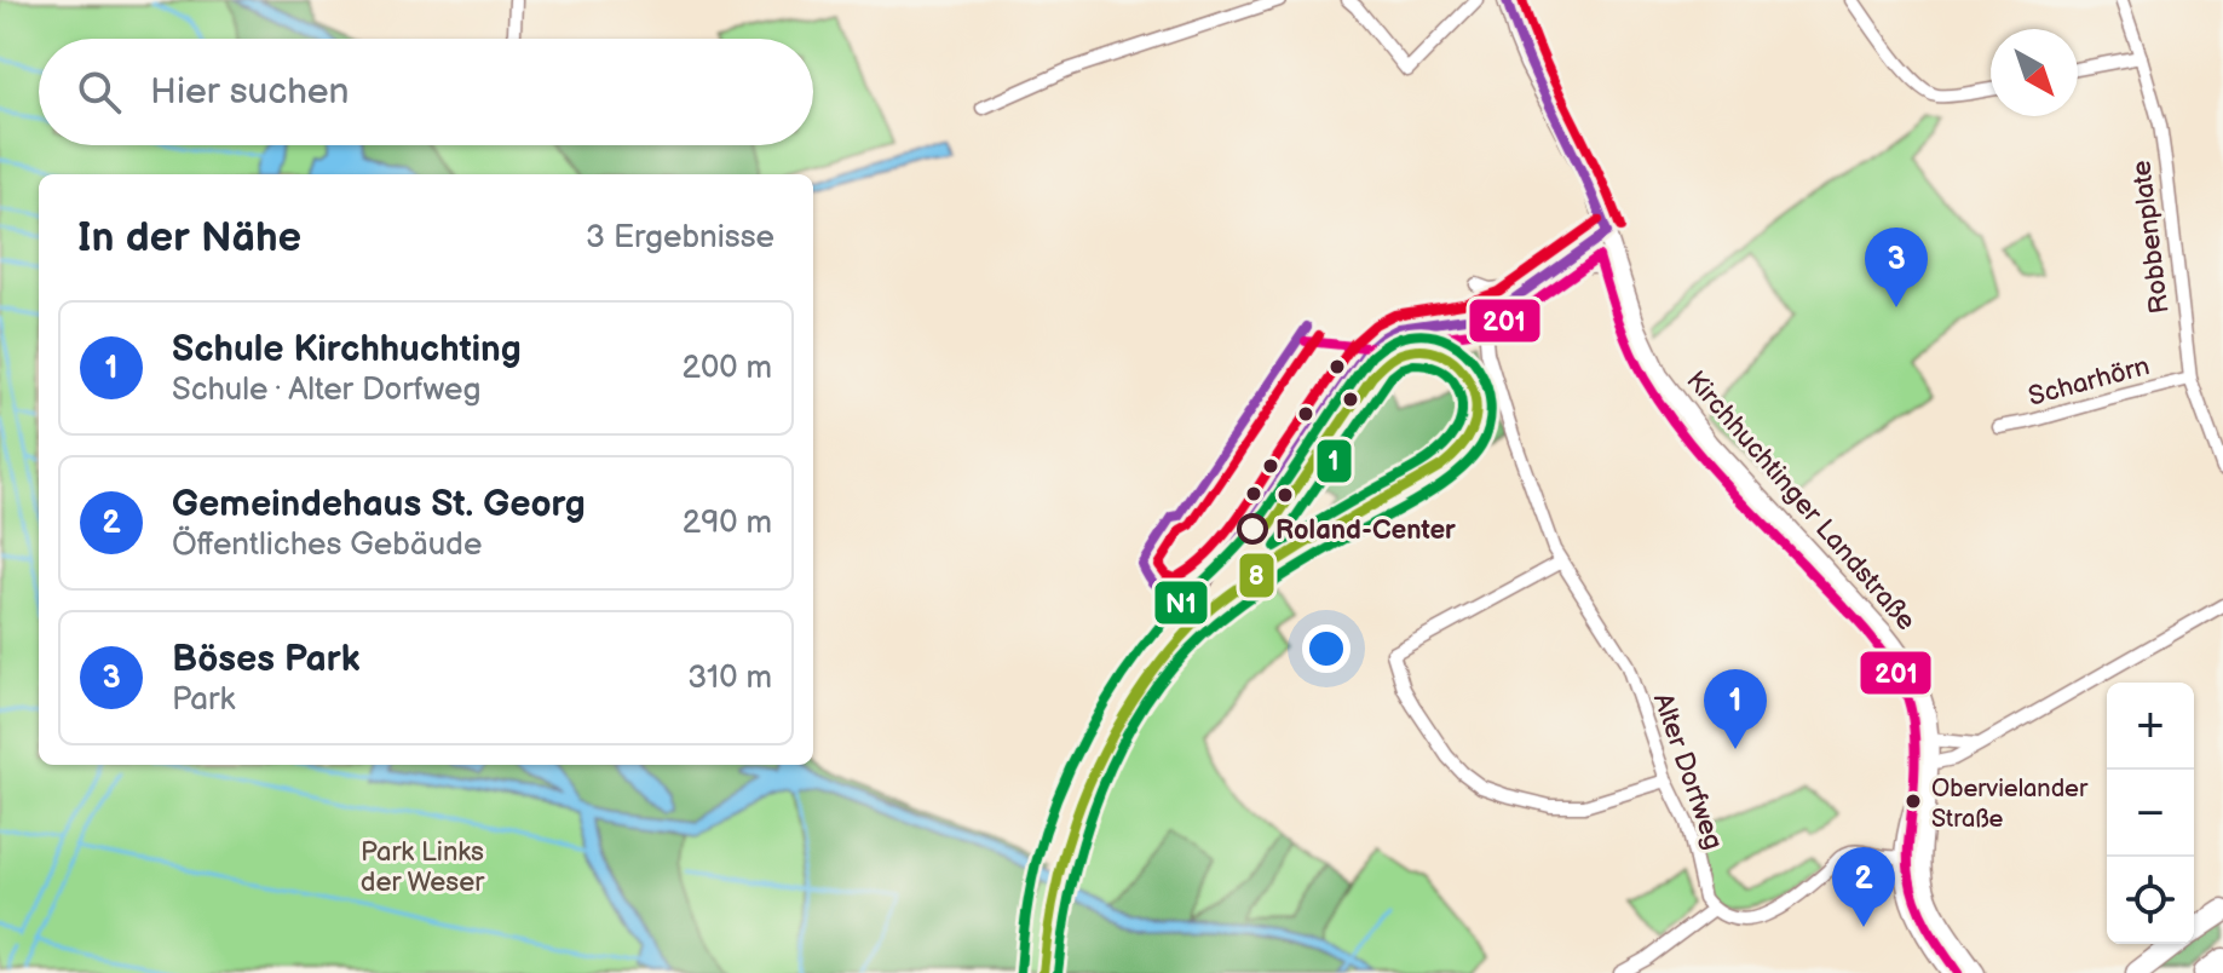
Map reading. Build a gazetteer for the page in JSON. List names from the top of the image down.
{
  "streets": {
    "main road": ["Kirchhuchtinger Landstraße"],
    "street": ["Robbenplate", "Scharhörn", "Alter Dorfweg"]
  },
  "crossings": [
    ["Robbenplate", "Scharhörn"]
  ],
  "parks": ["Park Links der Weser"],
  "places": ["Roland-Center", "Obervielander Straße"],
  "lines": [
    "transit line 201",
    "transit line N1",
    "transit line 8",
    "transit line 1"
  ],
  "north": "bottom right",
  "page": {
    "search": "Hier suchen",
    "heading": ["In der Nähe", "3 Ergebnisse"],
    "pins": ["3", "1", "2"],
    "list": [
      {
        "mark": "1",
        "name": "Schule Kirchhuchting",
        "note": "Schule · Alter Dorfweg",
        "value": "200 m"
      },
      {
        "mark": "2",
        "name": "Gemeindehaus St. Georg",
        "note": "Öffentliches Gebäude",
        "value": "290 m"
      },
      {
        "mark": "3",
        "name": "Böses Park",
        "note": "Park",
        "value": "310 m"
      }
    ],
    "map_buttons": ["+", "−"]
  }
}
